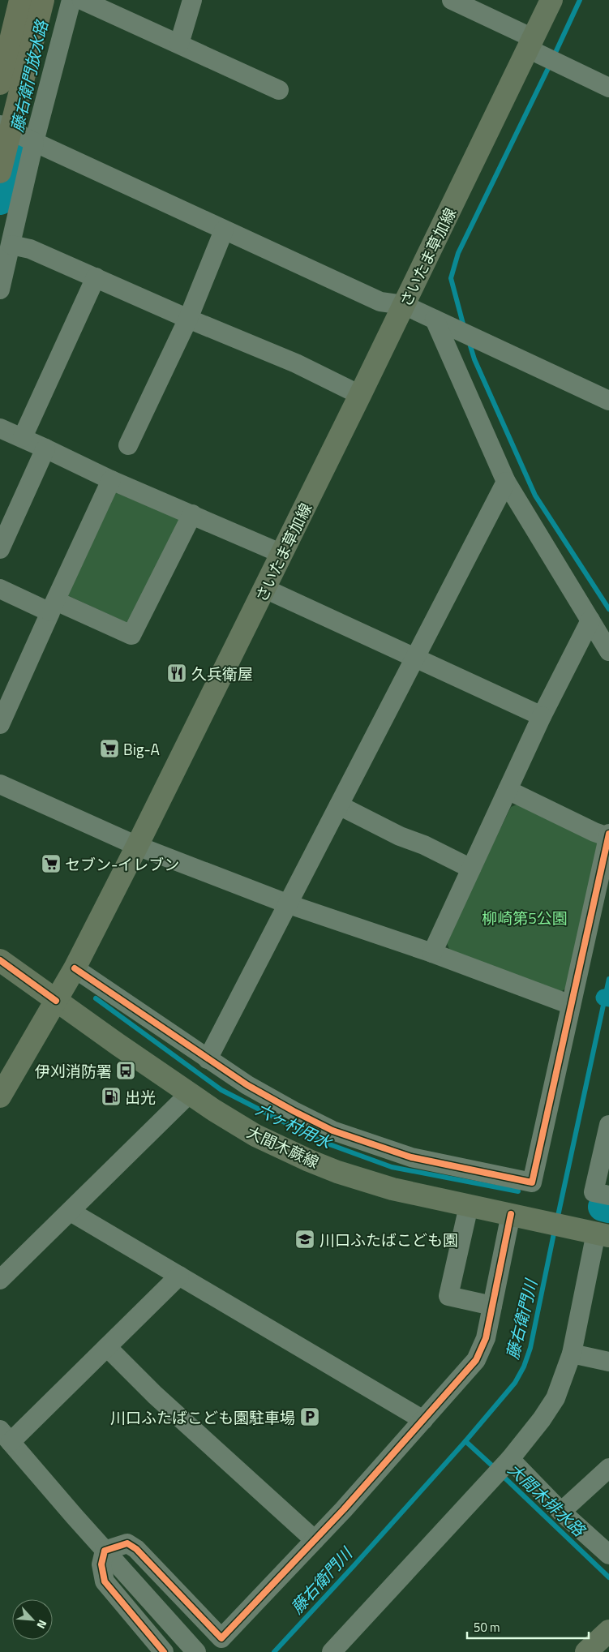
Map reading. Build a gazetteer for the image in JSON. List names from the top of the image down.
{
  "streets": {
    "main road": ["さいたま草加線", "大間木蕨線"]
  },
  "crossings": [
    ["さいたま草加線", "大間木蕨線"]
  ],
  "water": [
    "藤右衛門放水路",
    "六ヶ村用水",
    "藤右衛門川",
    "大間木排水路"
  ],
  "parks": ["柳崎第5公園"],
  "places": {
    "restaurant": ["久兵衛屋"],
    "supermarket": ["Big-A", "セブン-イレブン"],
    "bus stop": ["伊刈消防署"],
    "fuel station": ["出光"],
    "school or university": ["川口ふたばこども園"],
    "parking": ["川口ふたばこども園駐車場"]
  },
  "scale_bar": "50 m",
  "north": "bottom right"
}
